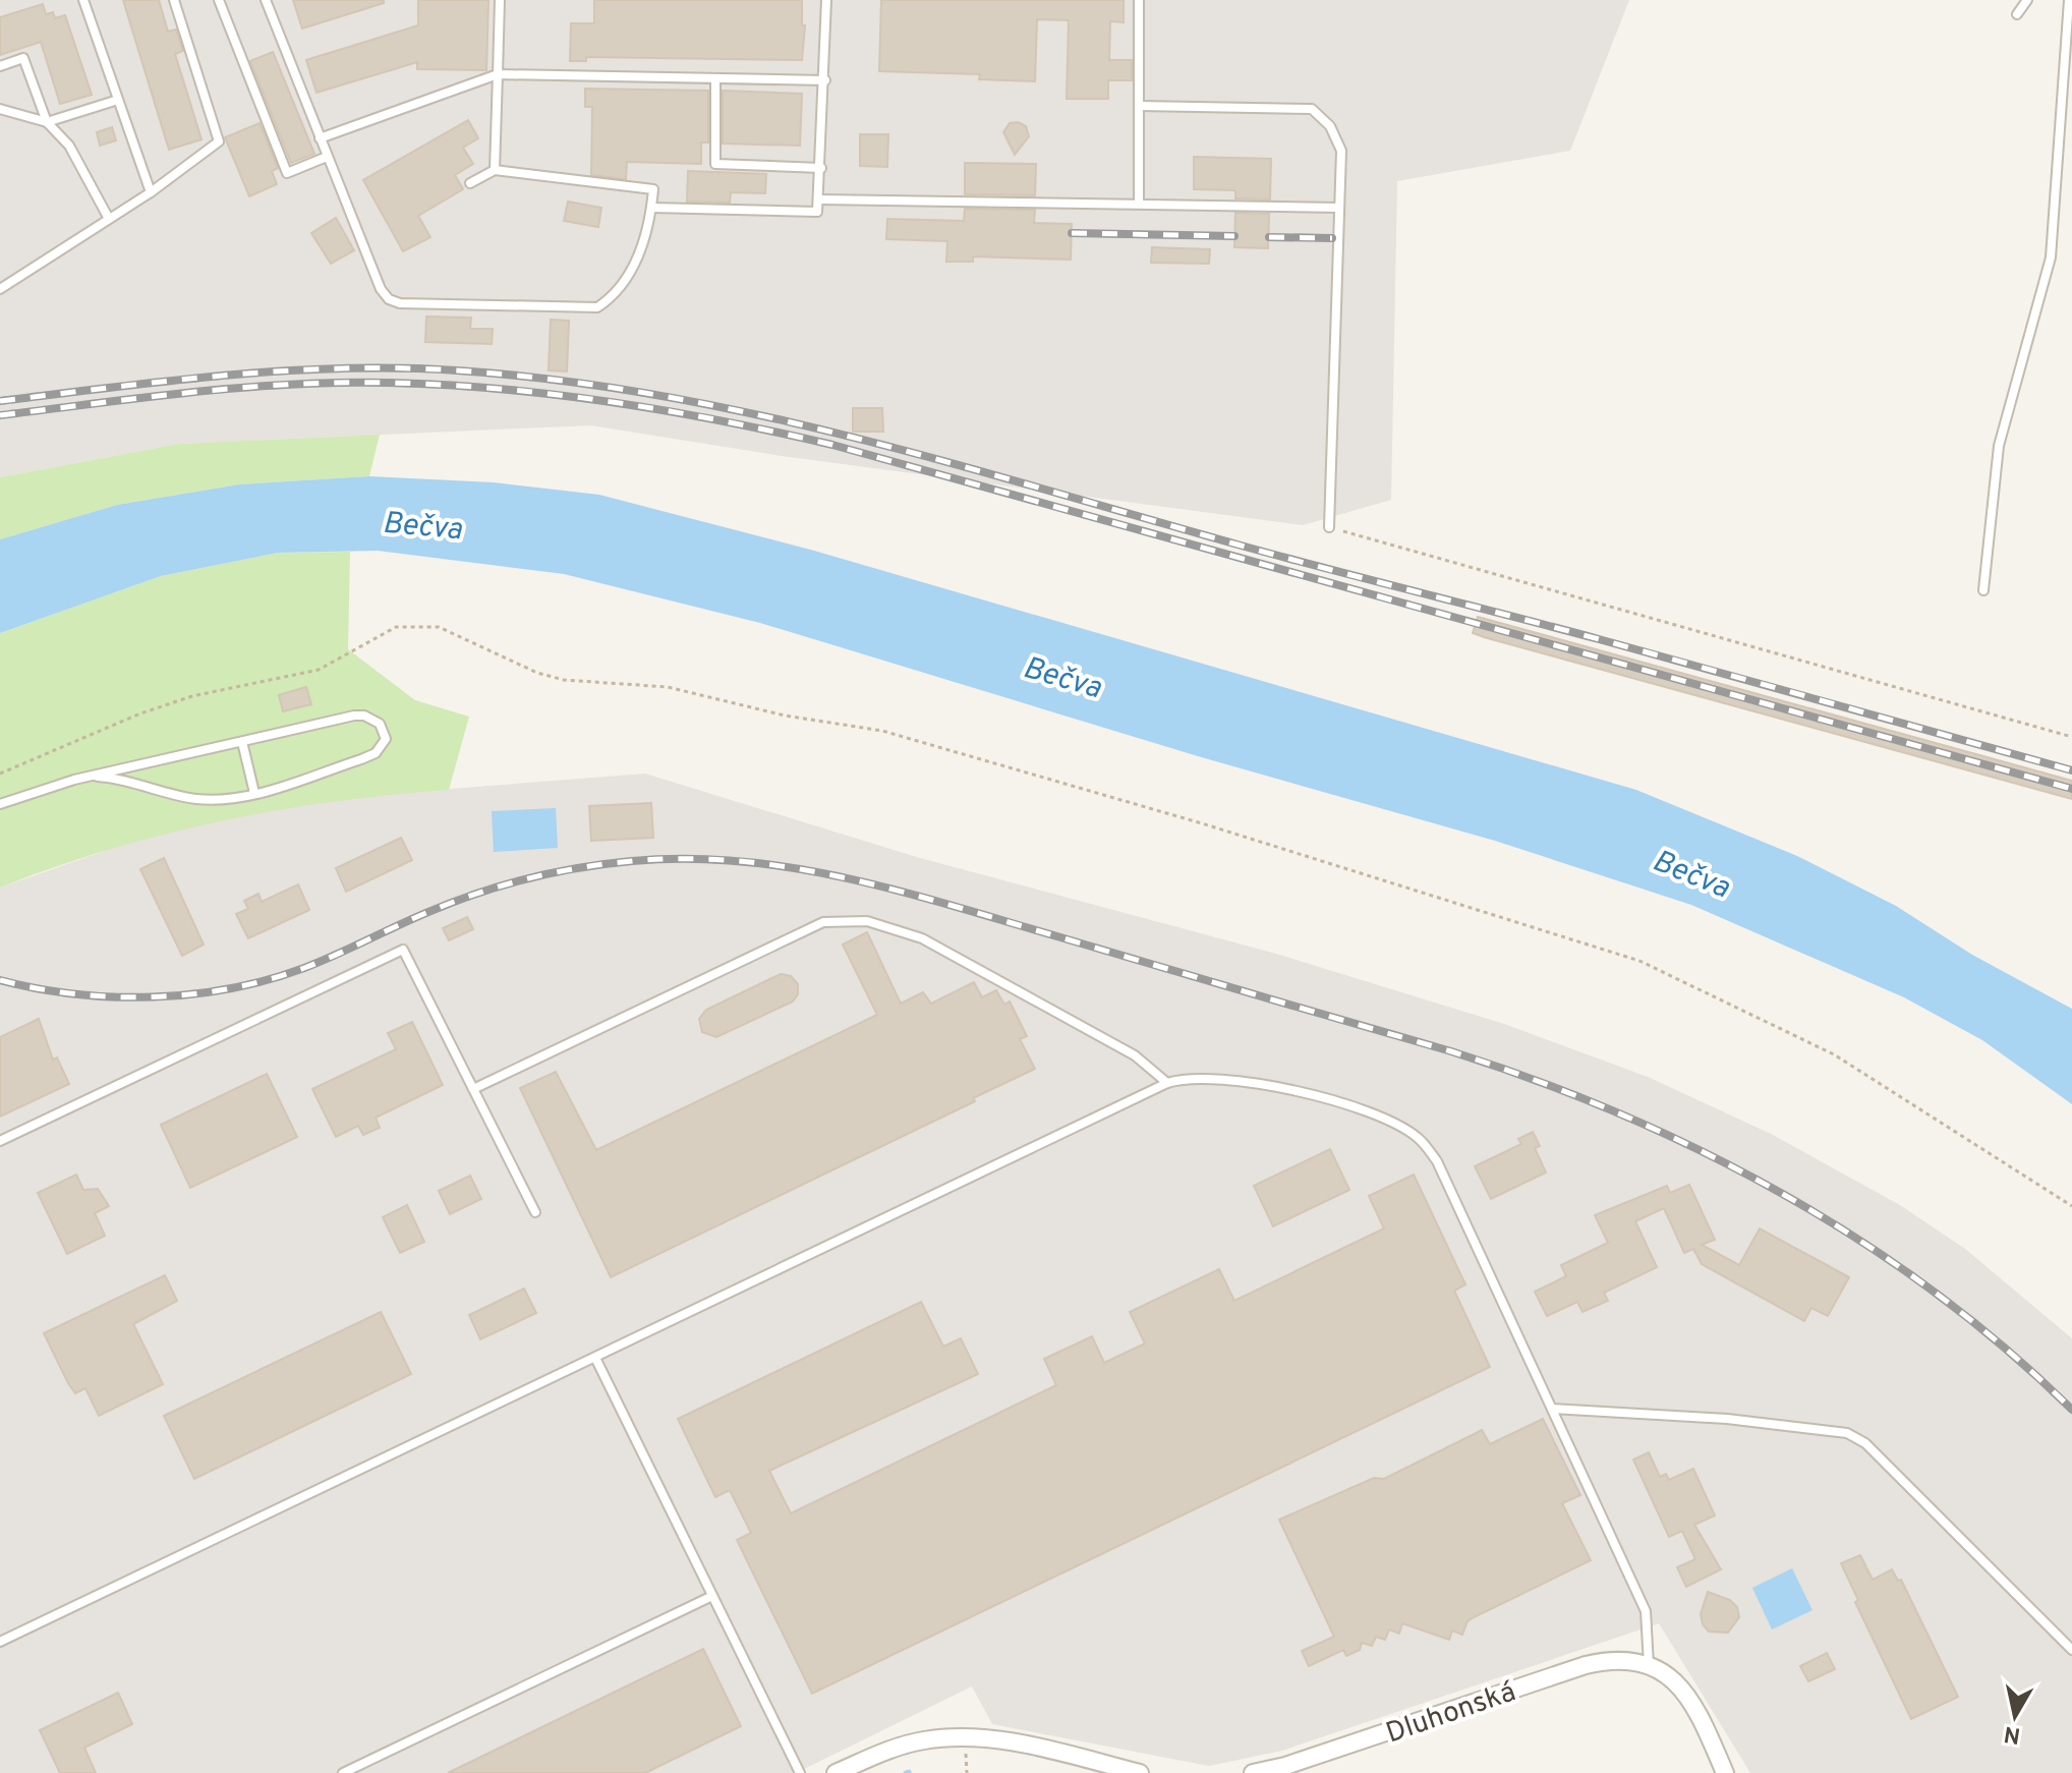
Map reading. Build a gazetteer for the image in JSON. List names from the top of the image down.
{
  "streets": {
    "street": ["Dluhonská"]
  },
  "water": ["Bečva"],
  "north": "bottom"
}
